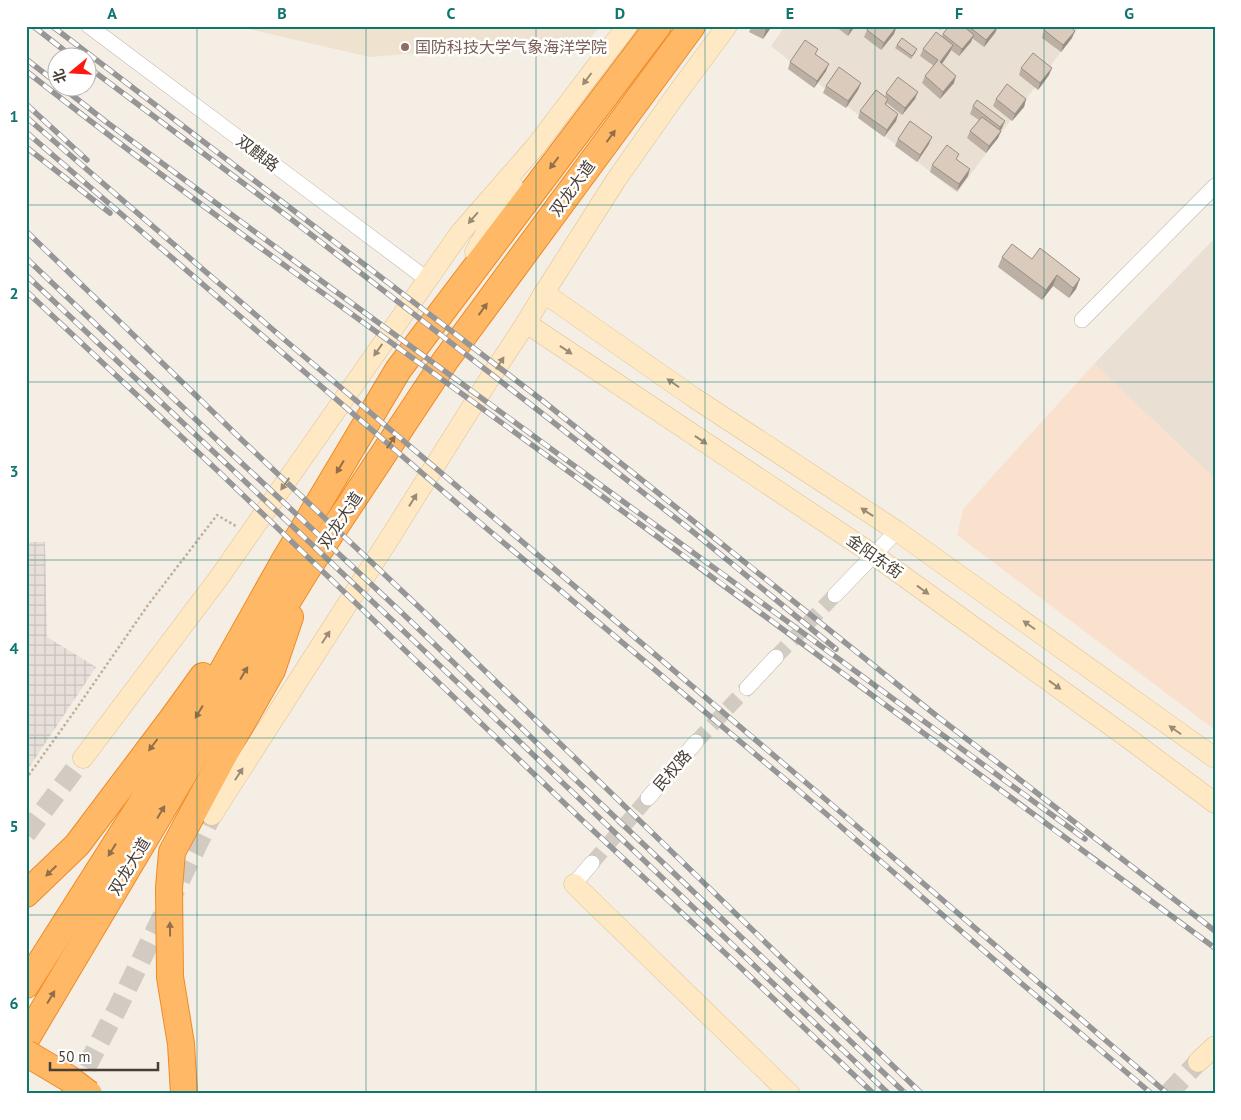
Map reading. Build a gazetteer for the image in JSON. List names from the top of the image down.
{
  "streets": {
    "highway": ["双龙大道"],
    "street": ["双麒路", "金阳东街", "民权路"]
  },
  "places": ["国防科技大学气象海洋学院"],
  "scale_bar": "50 m",
  "north": "left",
  "grid": {
    "columns": [
      "A",
      "B",
      "C",
      "D",
      "E",
      "F",
      "G"
    ],
    "rows": [
      "1",
      "2",
      "3",
      "4",
      "5",
      "6"
    ]
  }
}
